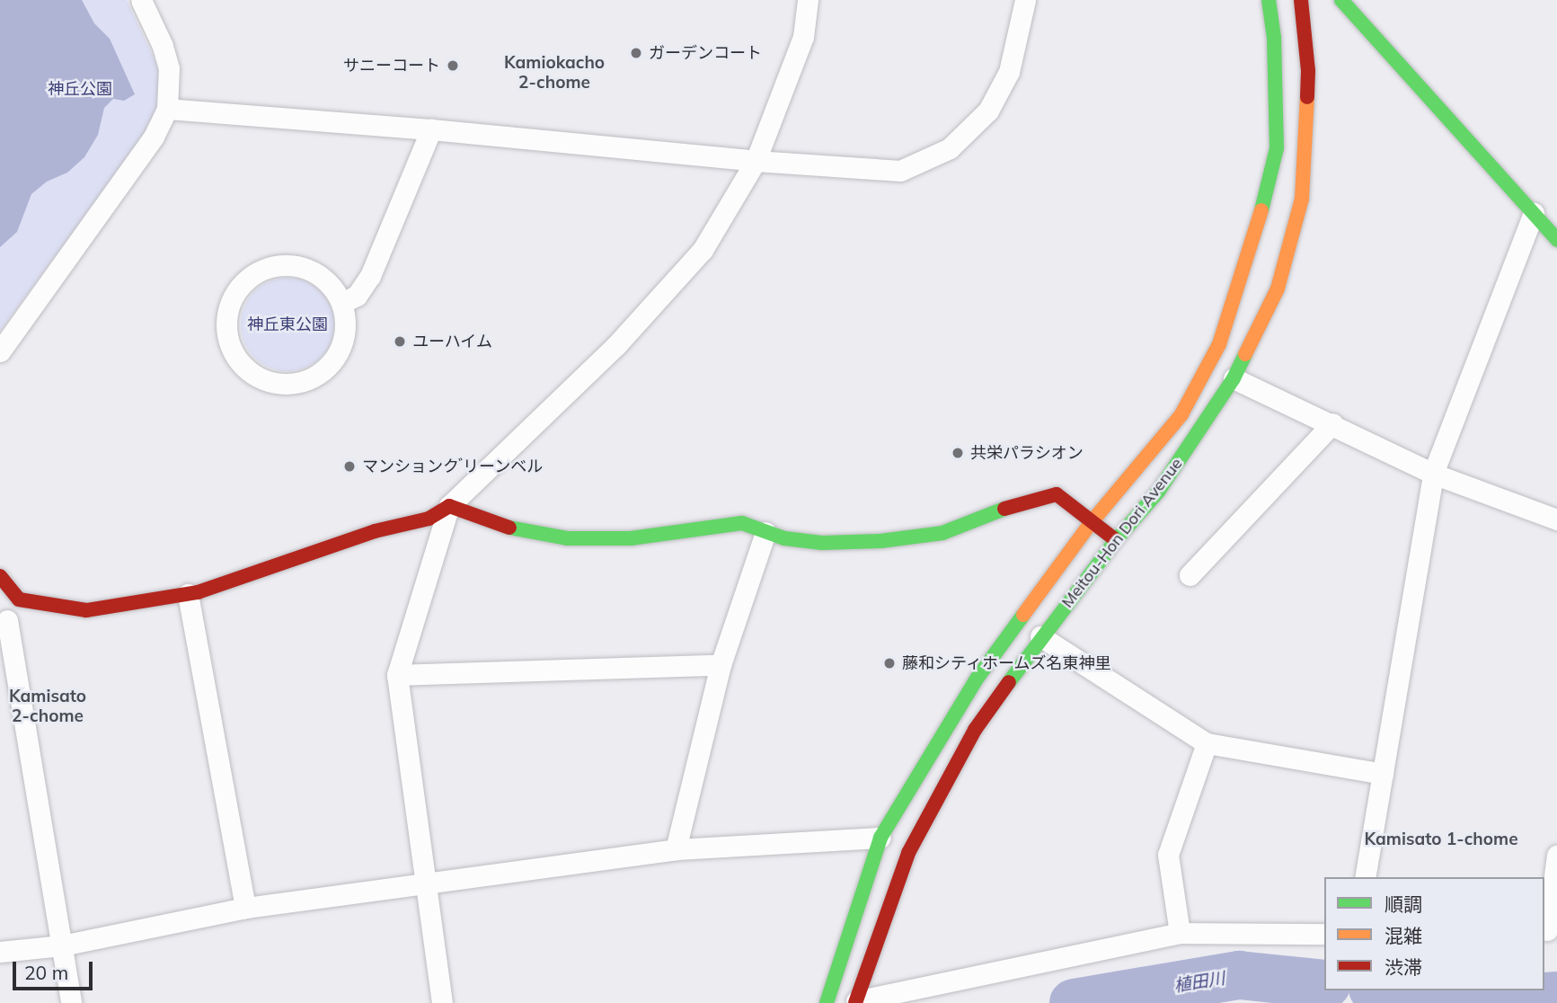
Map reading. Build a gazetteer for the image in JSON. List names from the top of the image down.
{
  "streets": {
    "main road": ["Meitou-Hon Dori Avenue"]
  },
  "districts": ["Kamiokacho 2-chome", "Kamisato 2-chome", "Kamisato 1-chome"],
  "water": ["植田川"],
  "parks": ["神丘公園", "神丘東公園"],
  "places": [
    "ガーデンコート",
    "サニーコート",
    "ユーハイム",
    "共栄パラシオン",
    "マンションク ゙リーンベル",
    "藤和シティホームズ名東神里"
  ],
  "legend": ["順調", "混雑", "渋滞"],
  "scale_bar": "20 m"
}
